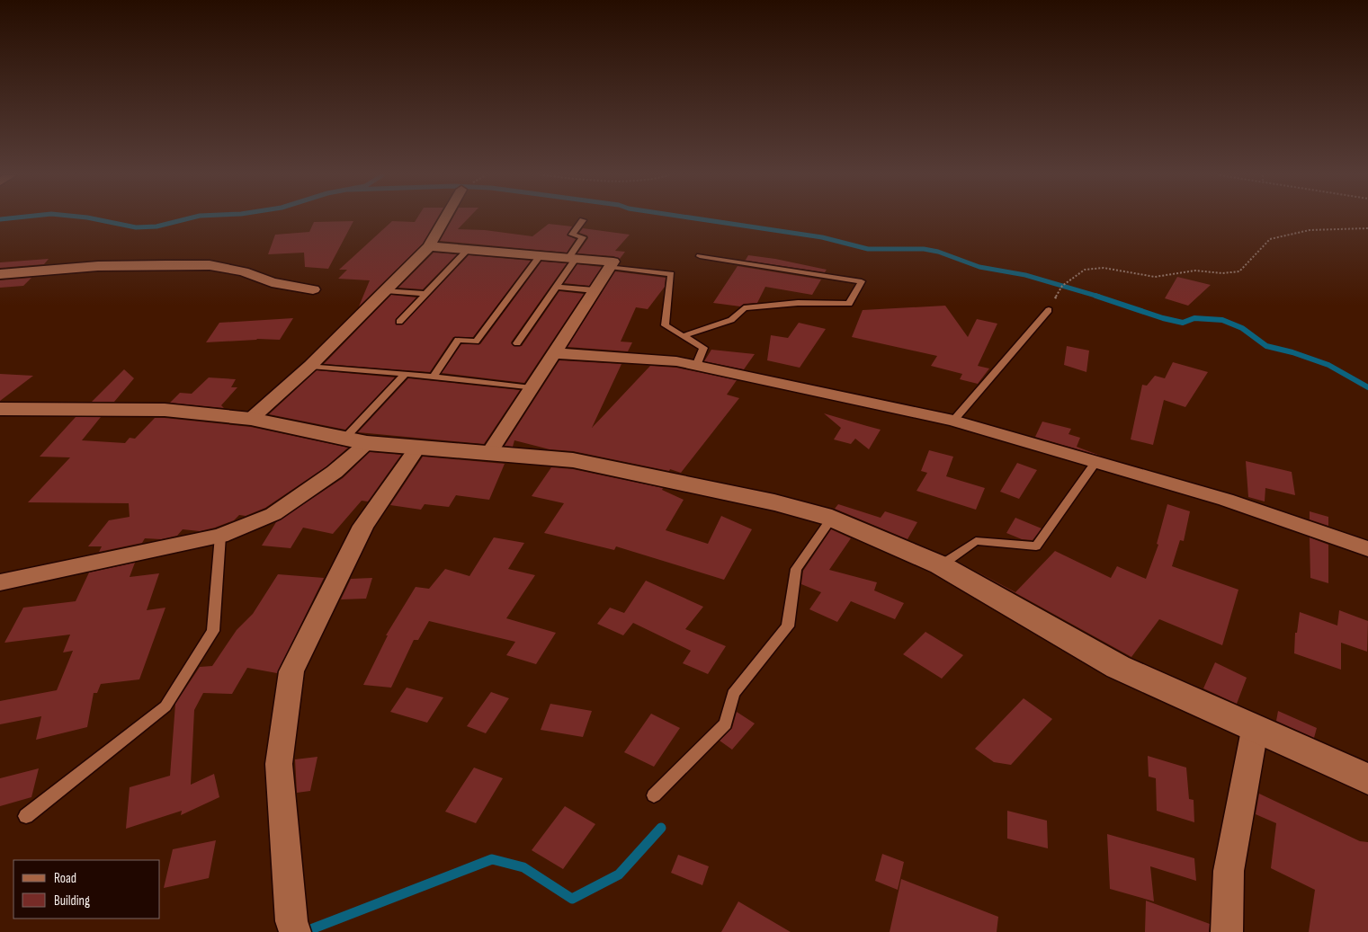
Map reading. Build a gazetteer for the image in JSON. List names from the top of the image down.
{
  "legend": ["Road", "Building"]
}
